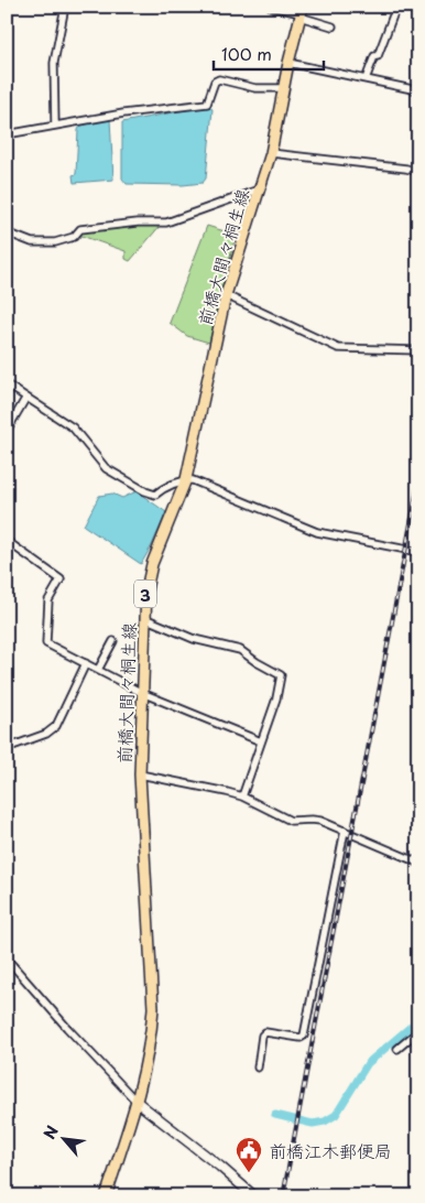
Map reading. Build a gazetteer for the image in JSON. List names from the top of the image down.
{
  "streets": {
    "main road": ["前橋大間々桐生線", "3"]
  },
  "places": {
    "public building": ["前橋江木郵便局"]
  },
  "scale_bar": "100 m",
  "north": "top left"
}
